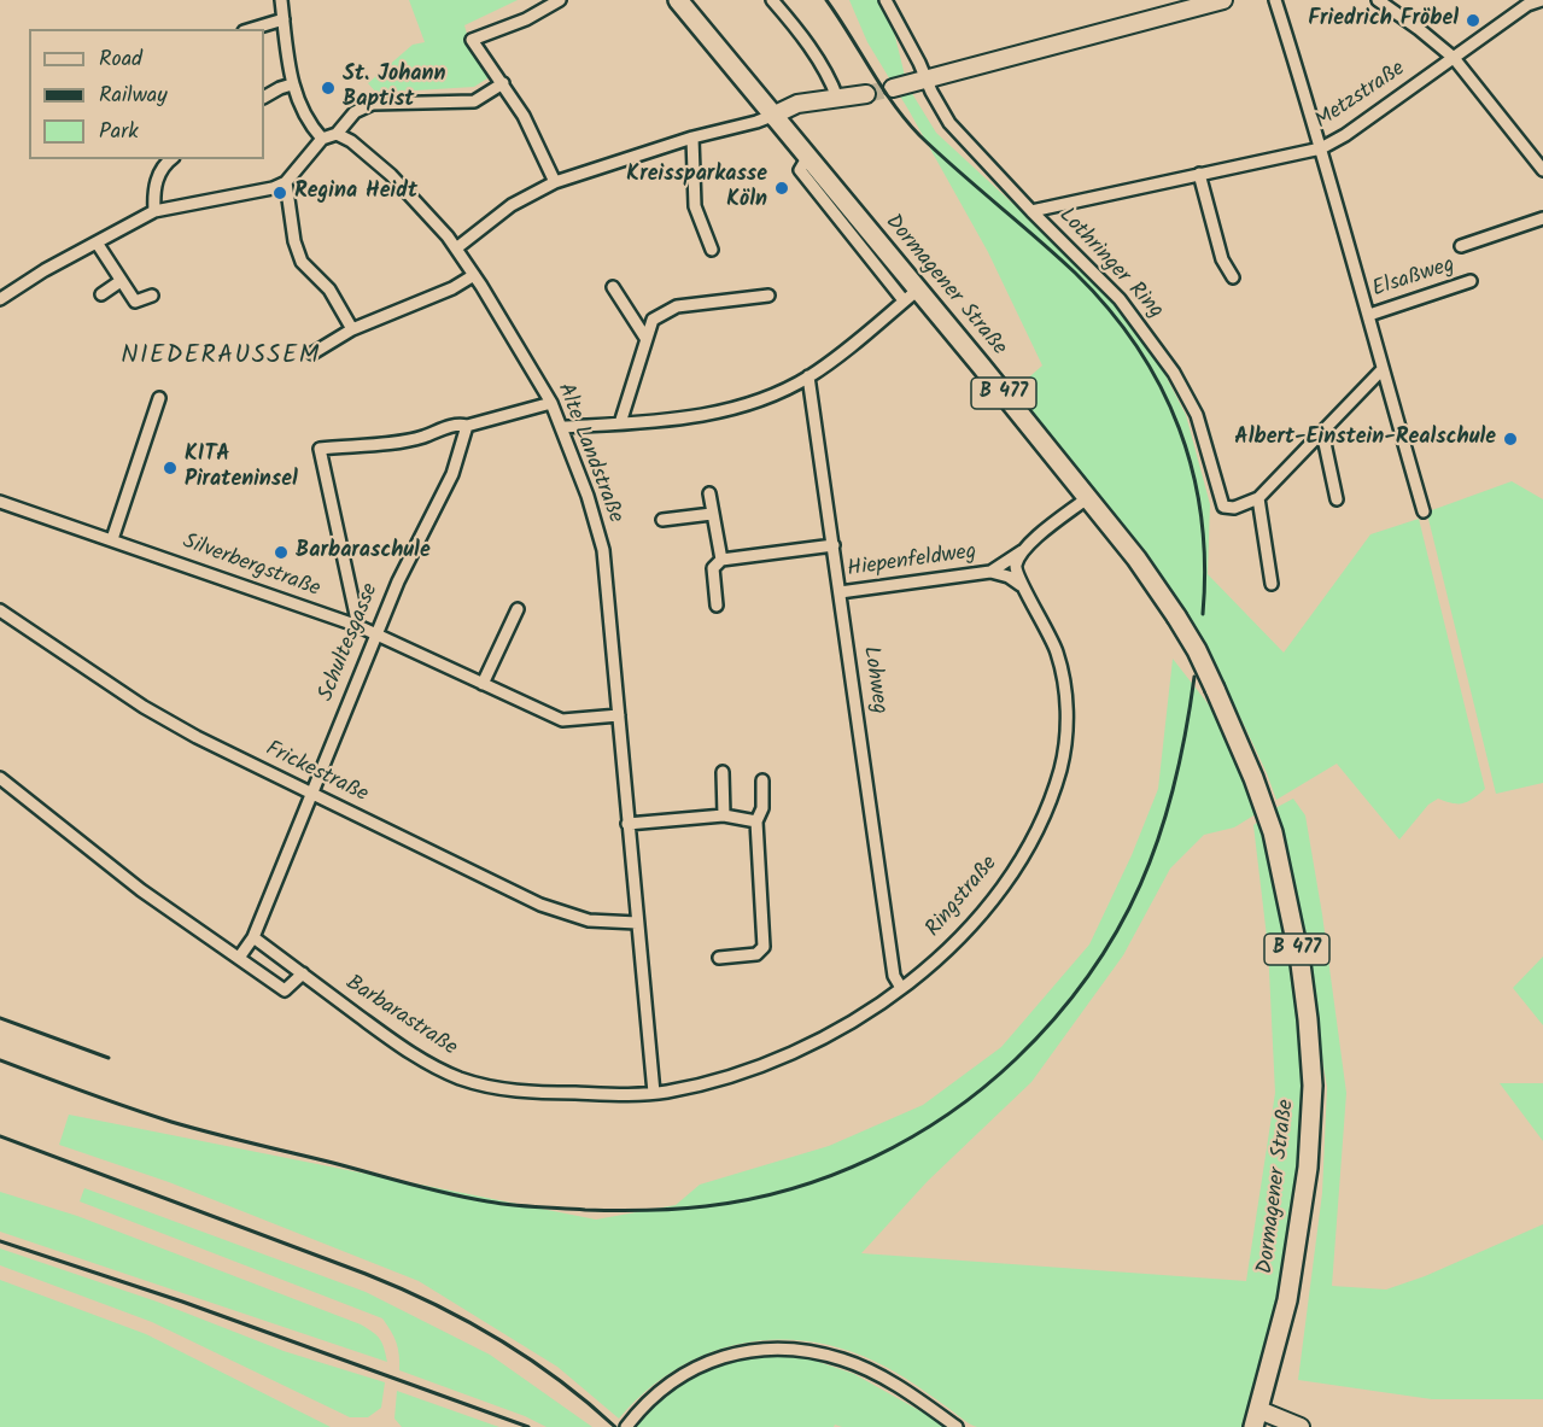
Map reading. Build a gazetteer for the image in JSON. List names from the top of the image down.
{
  "streets": {
    "main road": ["Dormagener Straße", "B 477"],
    "street": [
      "Metzstraße",
      "Lothringer Ring",
      "Elsaßweg",
      "Alte Landstraße",
      "Hiepenfeldweg",
      "Silverbergstraße",
      "Schultesgasse",
      "Lohweg",
      "Frickestraße",
      "Ringstraße",
      "Barbarastraße"
    ]
  },
  "crossings": [
    ["Metzstraße", "Lothringer Ring"],
    ["Alte Landstraße", "Silverbergstraße"],
    ["Alte Landstraße", "Frickestraße"],
    ["Alte Landstraße", "Ringstraße"],
    ["Alte Landstraße", "Barbarastraße"],
    ["Hiepenfeldweg", "Lohweg"],
    ["Silverbergstraße", "Schultesgasse"],
    ["Schultesgasse", "Frickestraße"],
    ["Schultesgasse", "Barbarastraße"],
    ["Lohweg", "Ringstraße"],
    ["Ringstraße", "Barbarastraße"]
  ],
  "districts": ["NIEDERAUSSEM"],
  "places": [
    "Friedrich Fröbel",
    "St. Johann Baptist",
    "Kreissparkasse Köln",
    "Regina Heidt",
    "Albert-Einstein-Realschule",
    "KITA Pirateninsel",
    "Barbaraschule"
  ],
  "legend": ["Road", "Railway", "Park"]
}
